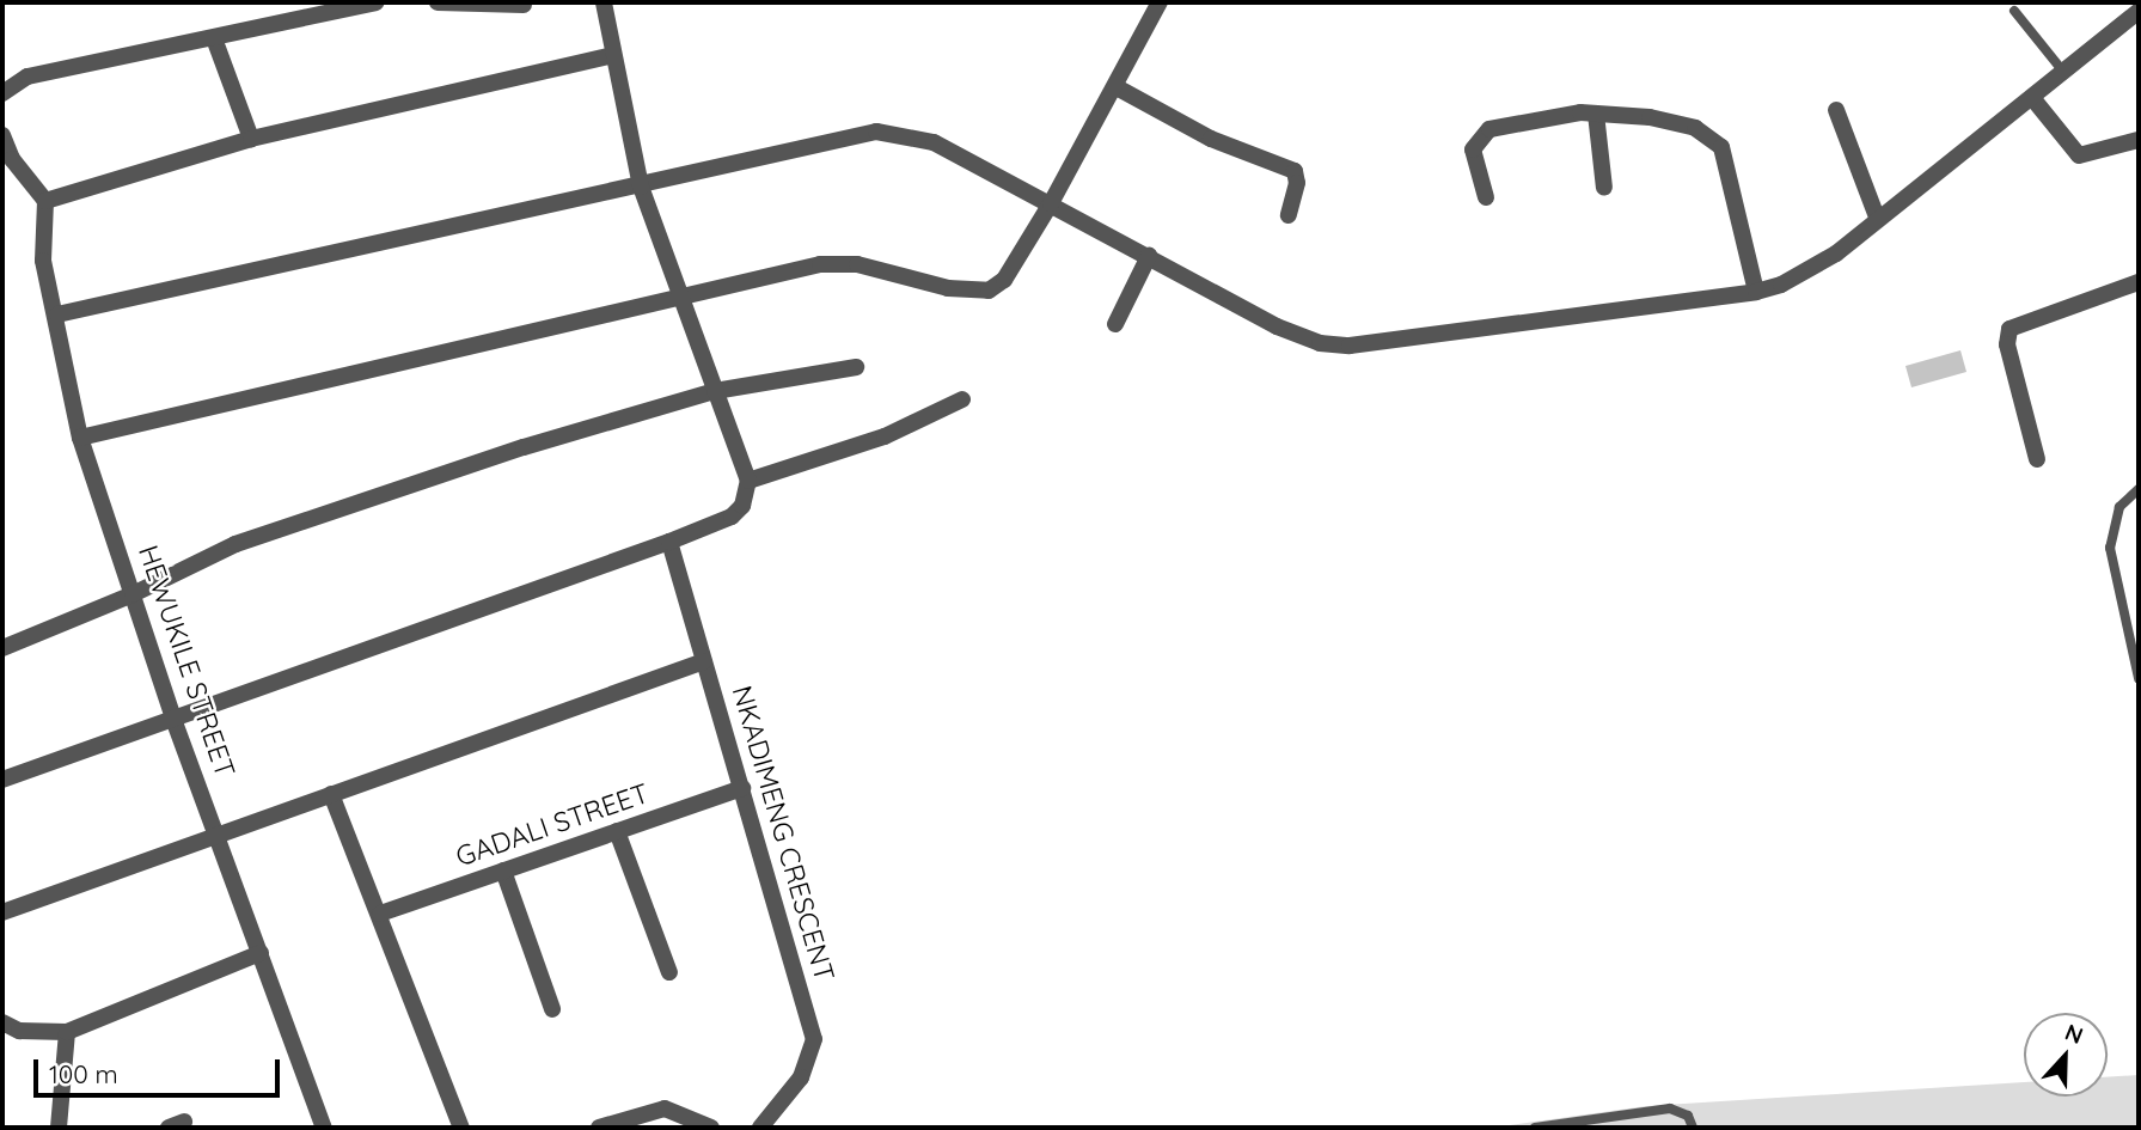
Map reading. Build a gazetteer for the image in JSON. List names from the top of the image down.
{
  "streets": {
    "street": ["HEWUKILE STREET", "GADALI STREET", "NKADIMENG CRESCENT"]
  },
  "crossings": [
    ["GADALI STREET", "NKADIMENG CRESCENT"]
  ],
  "scale_bar": "100 m",
  "north": "top"
}
